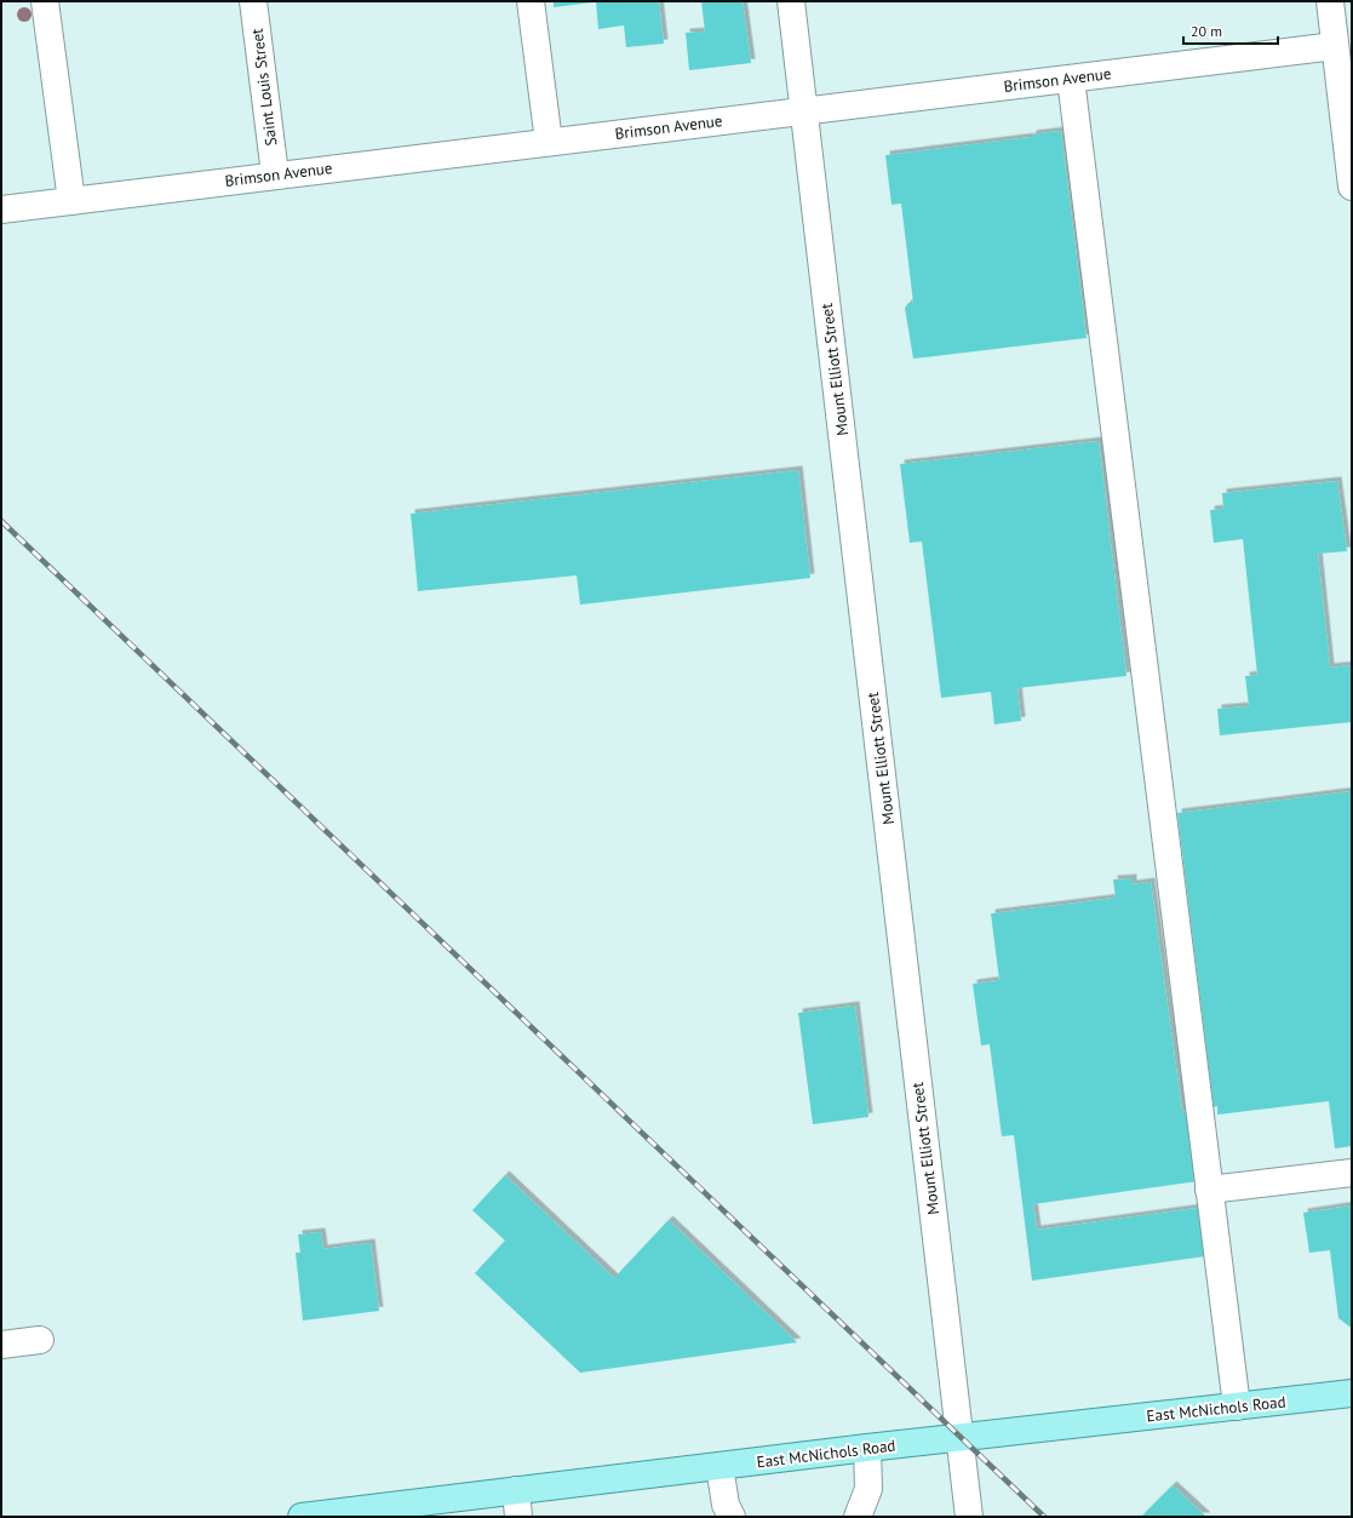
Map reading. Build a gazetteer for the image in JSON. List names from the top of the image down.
{
  "streets": {
    "main road": ["East McNichols Road"],
    "street": ["Brimson Avenue", "Saint Louis Street", "Mount Elliott Street"]
  },
  "crossings": [
    ["Brimson Avenue", "Saint Louis Street"],
    ["Brimson Avenue", "Mount Elliott Street"],
    ["Mount Elliott Street", "East McNichols Road"]
  ],
  "scale_bar": "20 m"
}
